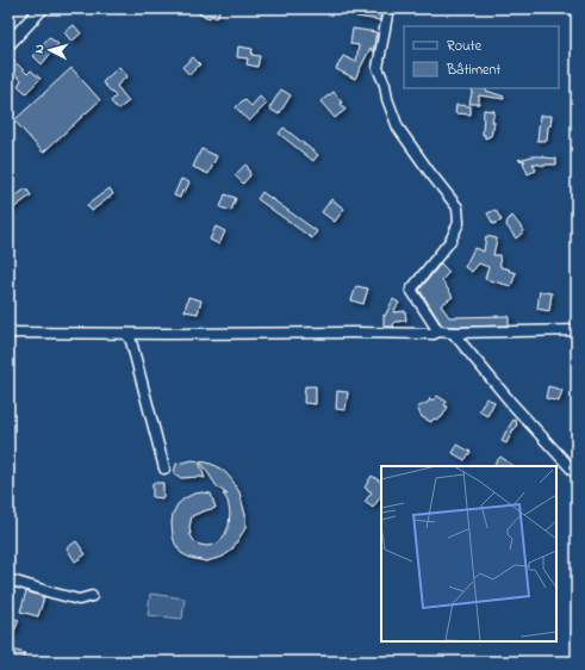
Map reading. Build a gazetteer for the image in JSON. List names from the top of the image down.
{
  "legend": ["Route", "Bâtiment"],
  "north": "left"
}
